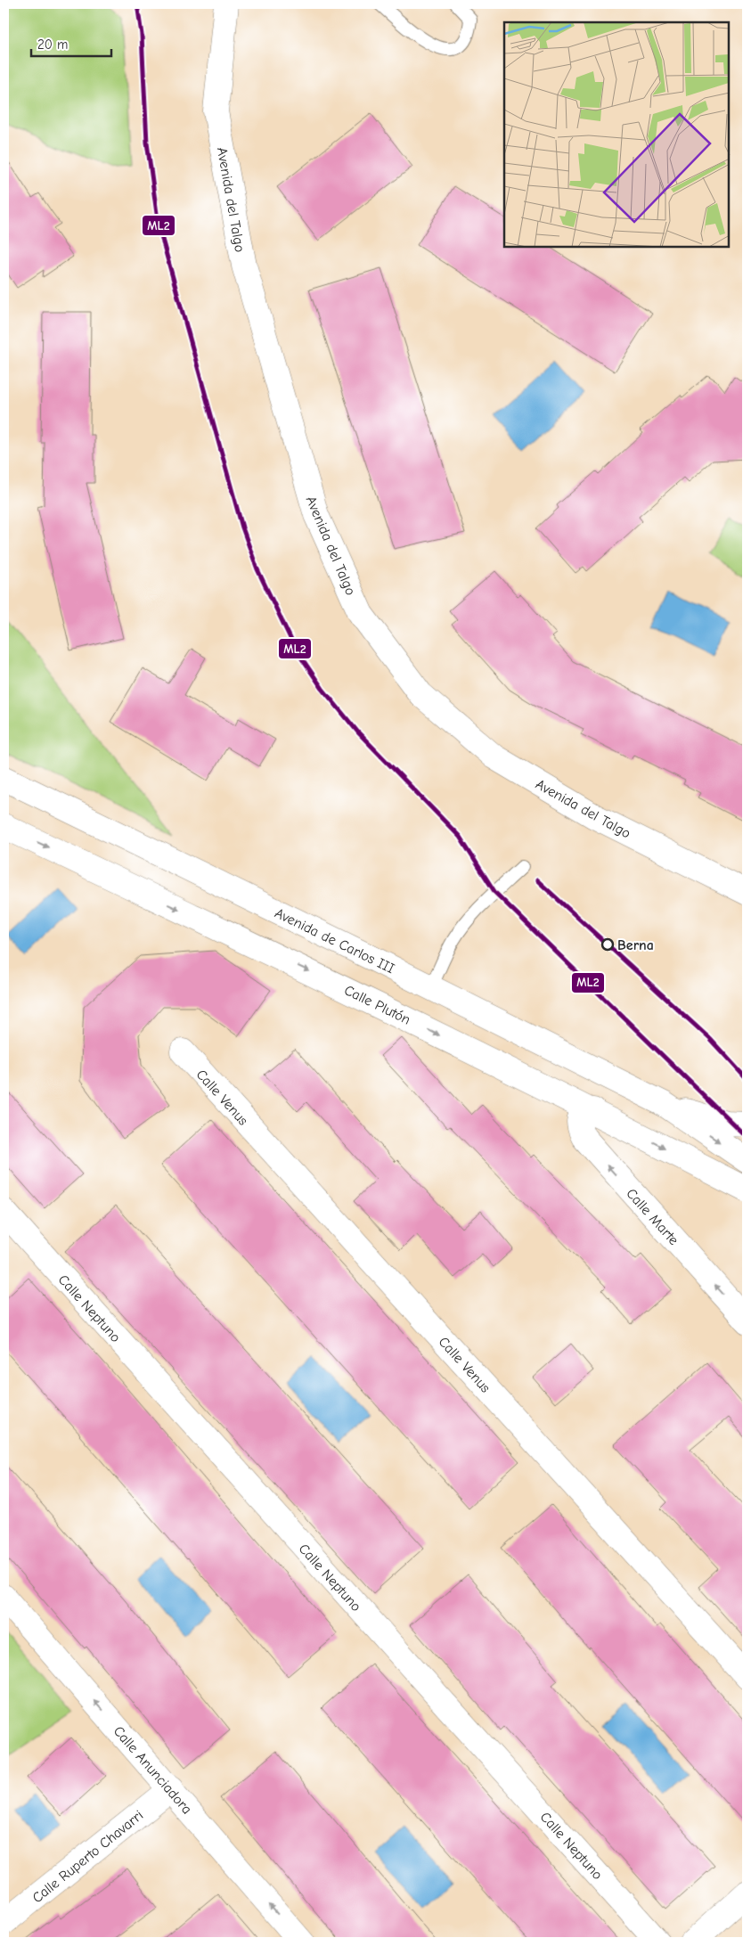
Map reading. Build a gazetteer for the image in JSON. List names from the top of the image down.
{
  "streets": {
    "street": [
      "Avenida del Talgo",
      "Avenida de Carlos III",
      "Calle Plutón",
      "Calle Venus",
      "Calle Marte",
      "Calle Neptuno",
      "Calle Anunciadora",
      "Calle Ruperto Chavarri"
    ]
  },
  "crossings": [
    ["Calle Plutón", "Calle Marte"],
    ["Calle Anunciadora", "Calle Ruperto Chavarri"]
  ],
  "one_way": ["Calle Plutón", "Calle Marte", "Calle Anunciadora"],
  "places": ["Berna"],
  "lines": ["transit line ML2"],
  "scale_bar": "20 m"
}
